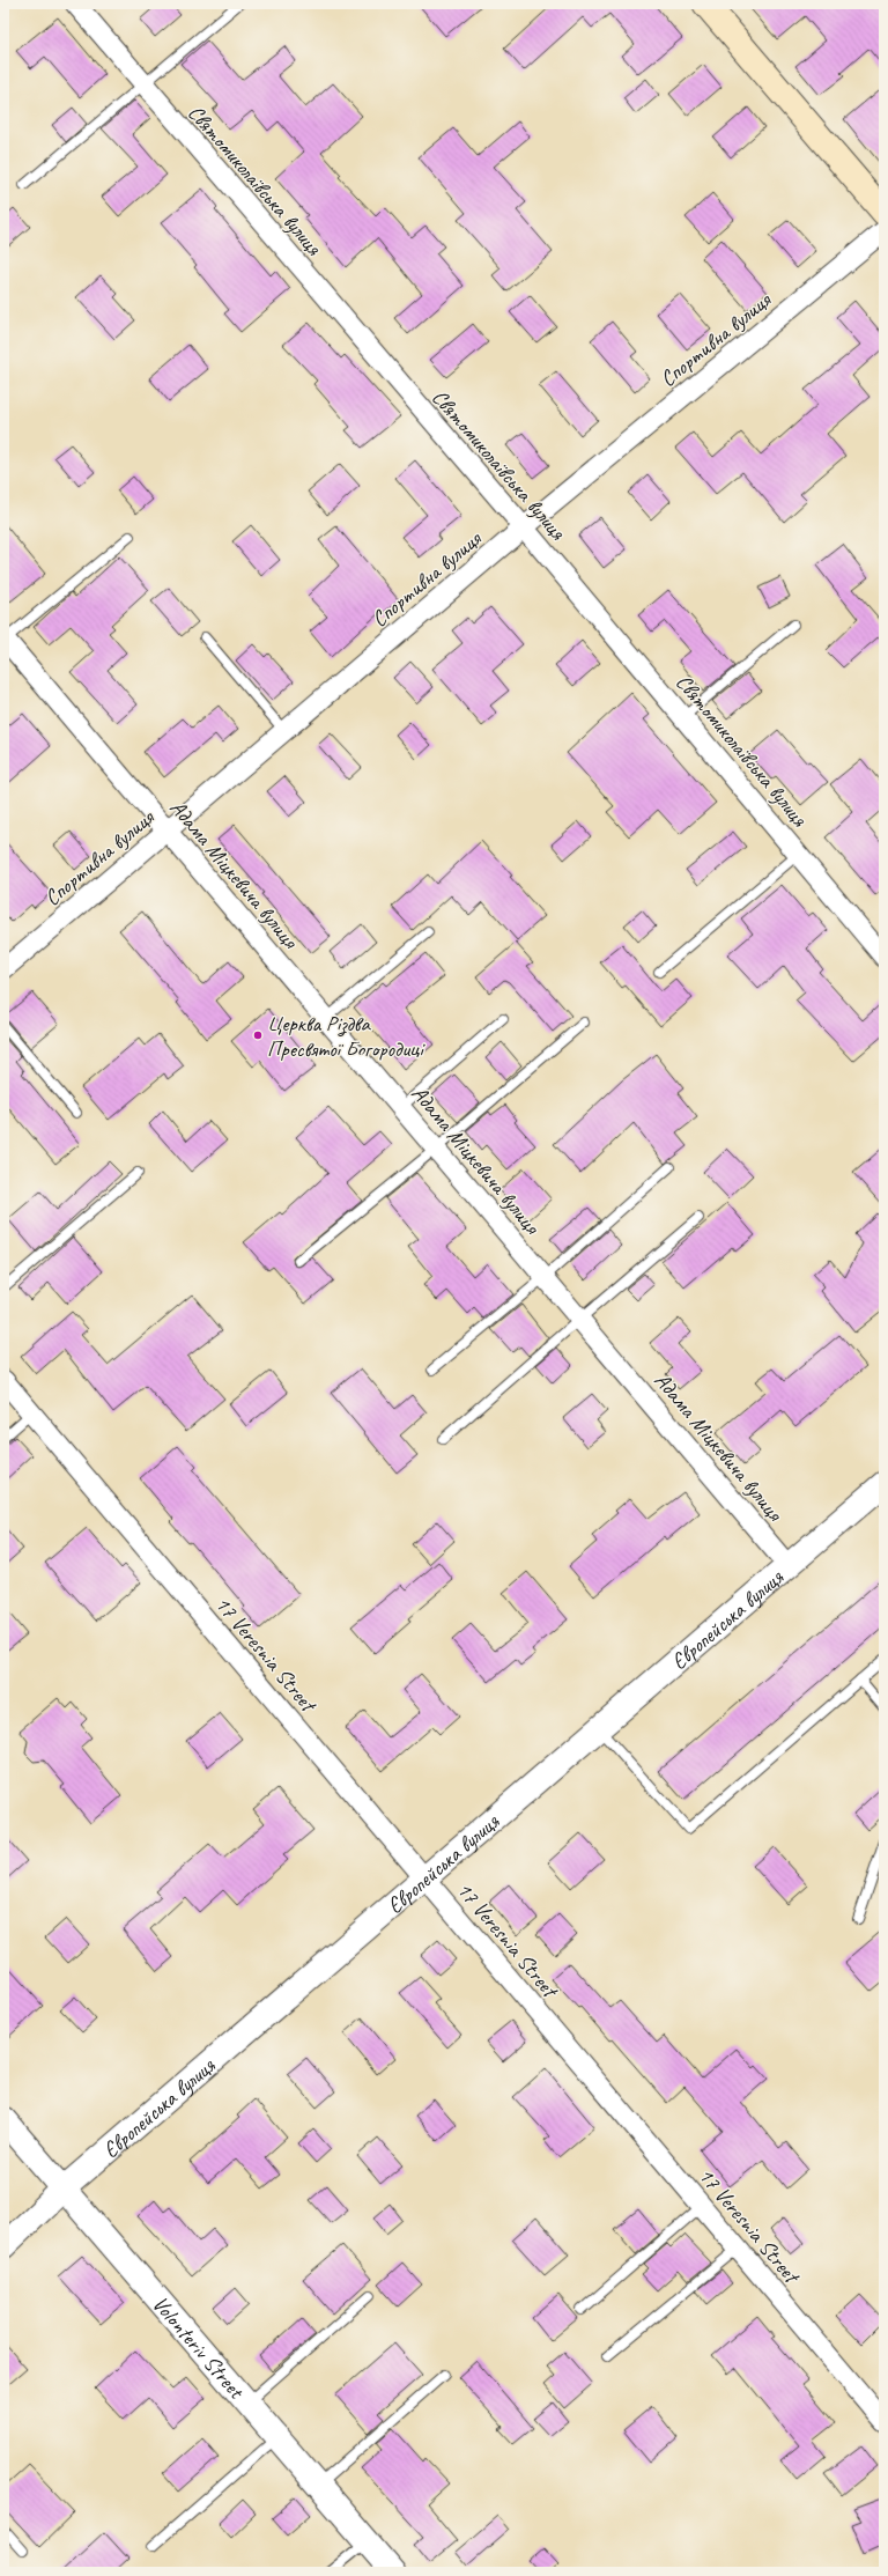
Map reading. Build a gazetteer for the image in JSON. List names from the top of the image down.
{
  "streets": {
    "street": [
      "Святомиколаївська вулиця",
      "Спортивна вулиця",
      "Адама Міцкевича вулиця",
      "Європейська вулиця",
      "17 Veresnia Street",
      "Volonteriv Street"
    ]
  },
  "crossings": [
    ["Святомиколаївська вулиця", "Спортивна вулиця"],
    ["Спортивна вулиця", "Адама Міцкевича вулиця"],
    ["Адама Міцкевича вулиця", "Європейська вулиця"],
    ["Європейська вулиця", "17 Veresnia Street"],
    ["Європейська вулиця", "Volonteriv Street"]
  ],
  "places": ["Церква Різдва Пресвятої Богородиці"]
}
